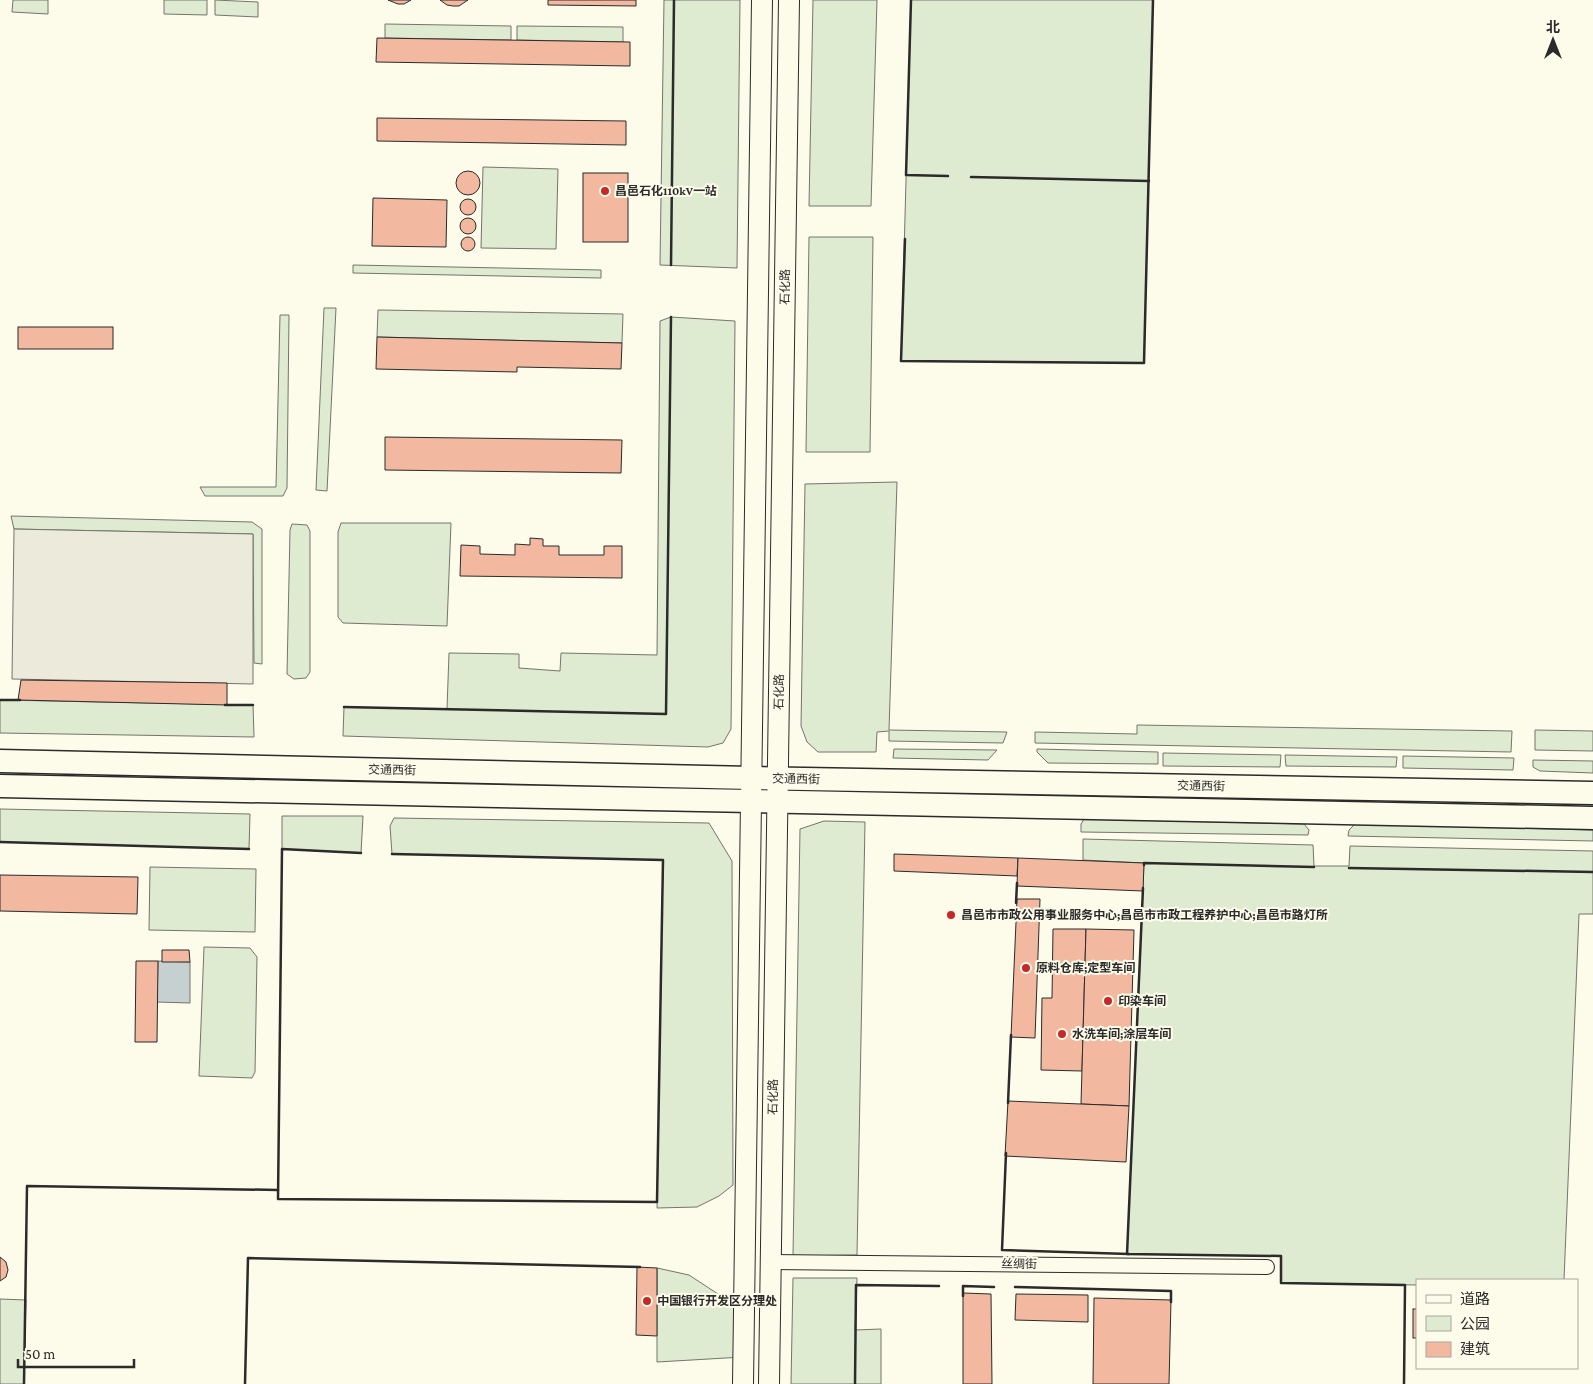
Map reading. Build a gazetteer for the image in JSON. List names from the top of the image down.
{
  "streets": {
    "main road": ["石化路", "交通西街"],
    "street": ["丝绸街"]
  },
  "crossings": [
    ["石化路", "交通西街"],
    ["石化路", "丝绸街"]
  ],
  "places": [
    "昌邑石化110kV一站",
    "昌邑市市政公用事业服务中心;昌邑市市政工程养护中心;昌邑市路灯所",
    "原料仓库;定型车间",
    "印染车间",
    "水洗车间;涂层车间",
    "中国银行开发区分理处"
  ],
  "legend": ["道路", "公园", "建筑"],
  "scale_bar": "50 m",
  "north": "top"
}
